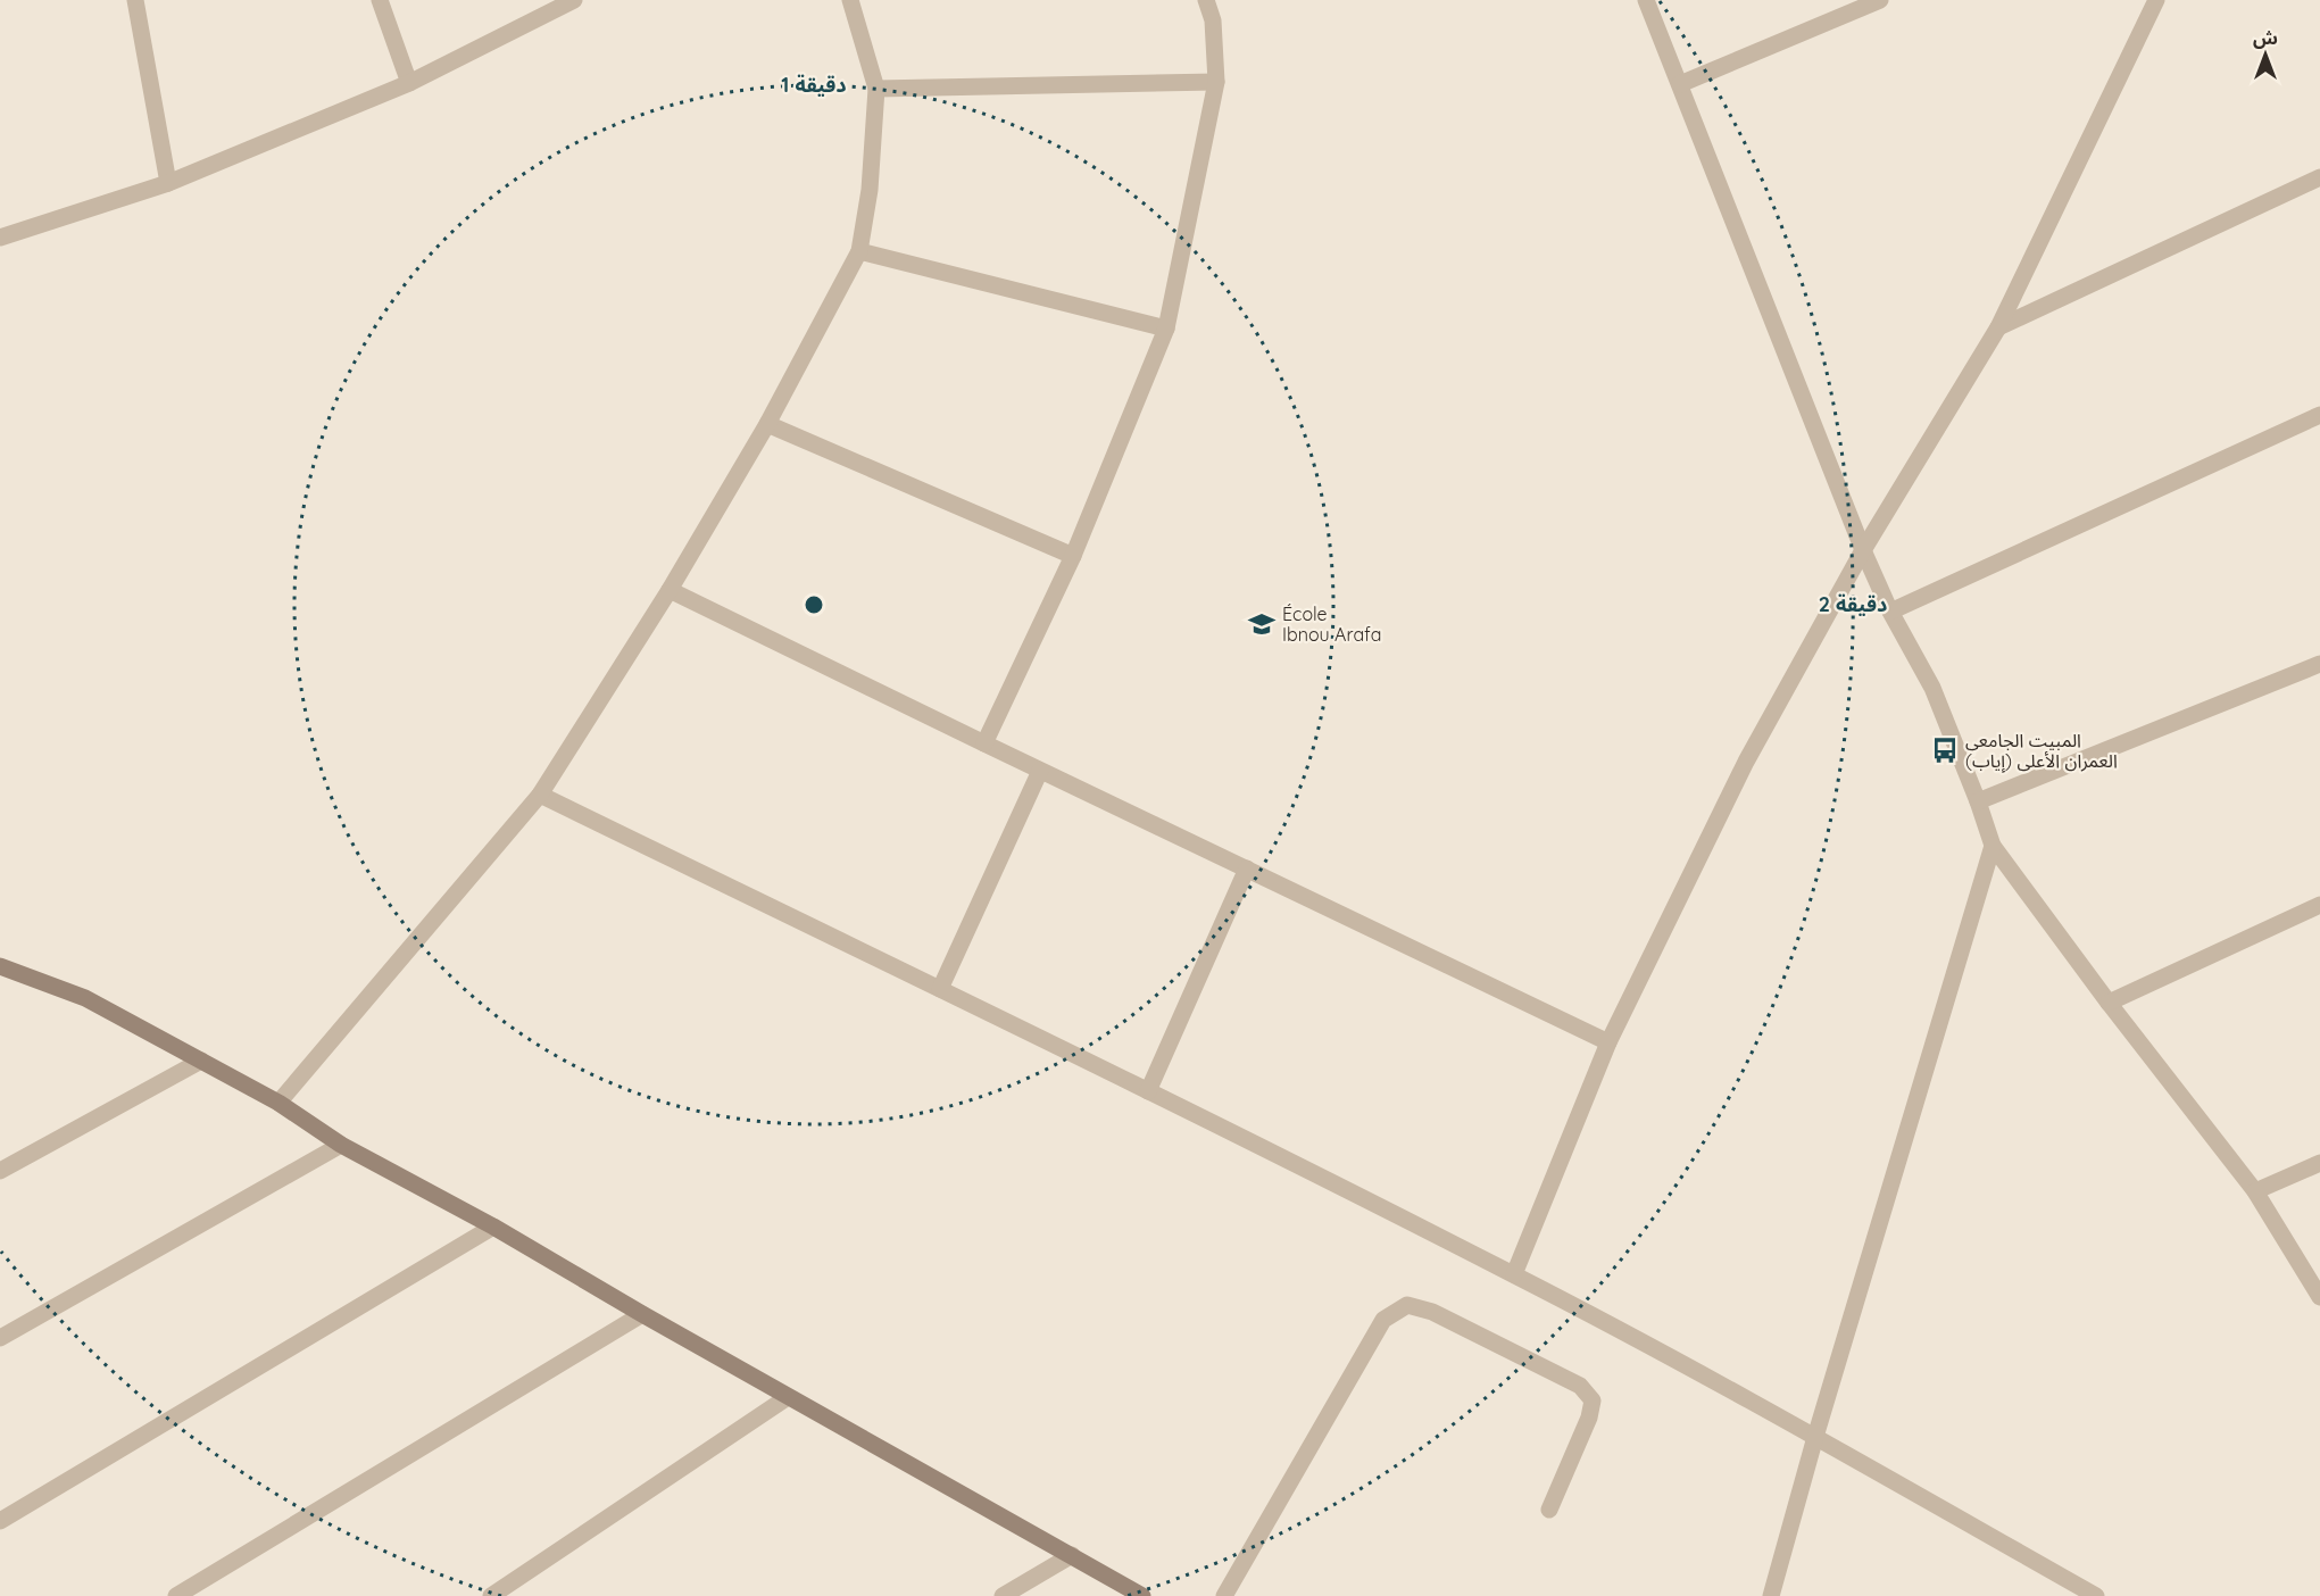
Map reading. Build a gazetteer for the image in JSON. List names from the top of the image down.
{
  "places": {
    "school or university": ["École Ibnou Arafa"],
    "bus stop": ["المبيت الجامعي العمران الأعلى (إياب)"]
  },
  "north": "top",
  "rings": ["1 دقيقة", "2 دقيقة"]
}
